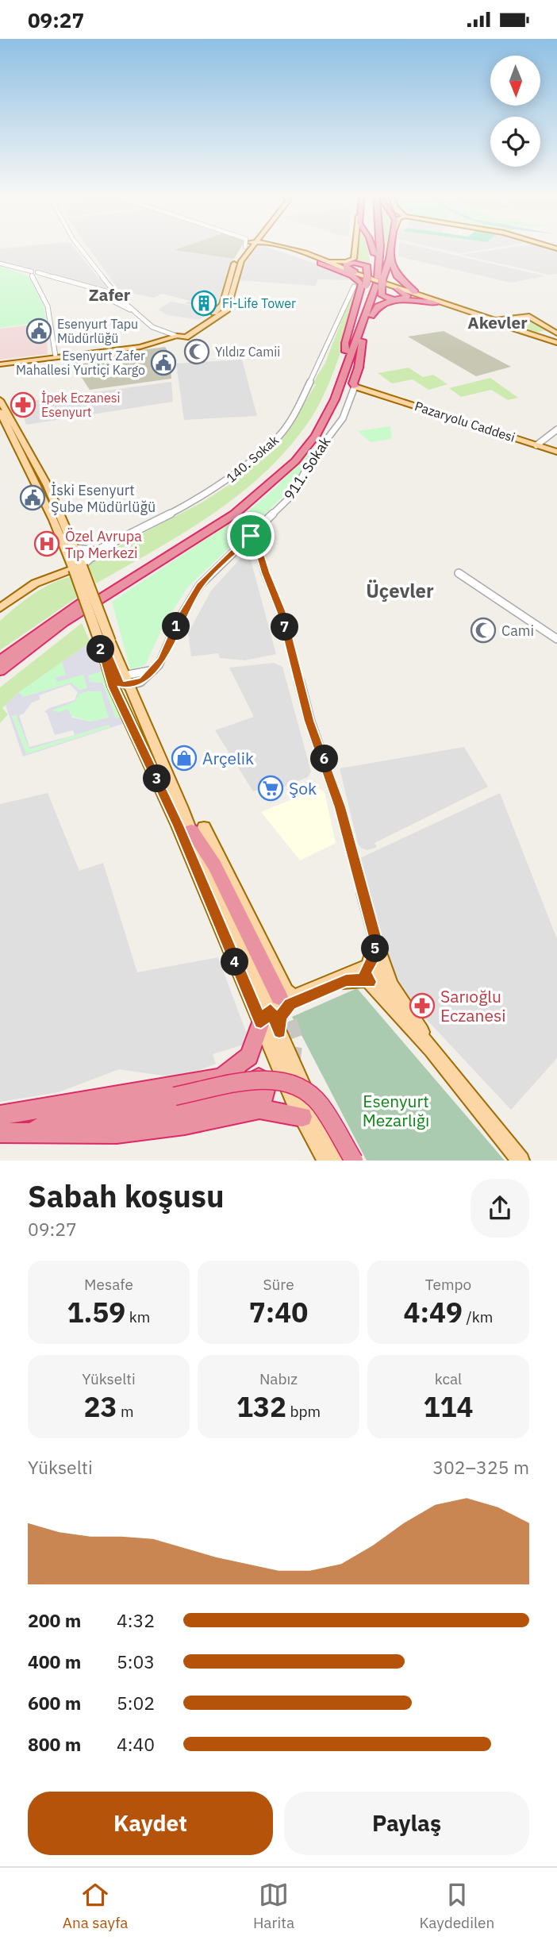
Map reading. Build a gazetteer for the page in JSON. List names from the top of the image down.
{
  "streets": {
    "main road": ["Pazaryolu Caddesi"],
    "street": ["140. Sokak", "911. Sokak"]
  },
  "crossings": [
    ["Pazaryolu Caddesi", "911. Sokak"]
  ],
  "districts": ["Zafer", "Akevler", "Üçevler"],
  "parks": ["Esenyurt Mezarlığı"],
  "places": {
    "building": ["Fi-Life Tower"],
    "public building": ["Esenyurt Tapu Müdürlüğü", "Esenyurt Zafer Mahallesi Yurtiçi Kargo", "İski Esenyurt Şube Müdürlüğü"],
    "mosque": ["Yıldız Camii", "Cami"],
    "pharmacy": ["İpek Eczanesi Esenyurt", "Sarıoğlu Eczanesi"],
    "hospital": ["Özel Avrupa Tıp Merkezi"],
    "shop": ["Arçelik"],
    "supermarket": ["Şok"]
  },
  "north": "bottom",
  "page": {
    "status": "09:27",
    "pins": [
      "1",
      "7",
      "2",
      "6",
      "3",
      "5",
      "4"
    ],
    "heading": ["Sabah koşusu", "09:27"],
    "stats": [
      ["Mesafe", "1.59 km"],
      ["Süre", "7:40"],
      ["Tempo", "4:49 /km"],
      ["Yükselti", "23 m"],
      ["Nabız", "132 bpm"],
      ["kcal", "114"]
    ],
    "chart": ["Yükselti", "302–325 m"],
    "list": [
      {
        "name": "200 m",
        "note": "4:32"
      },
      {
        "name": "400 m",
        "note": "5:03"
      },
      {
        "name": "600 m",
        "note": "5:02"
      },
      {
        "name": "800 m",
        "note": "4:40"
      }
    ],
    "buttons": ["Kaydet", "Paylaş"],
    "tabs": ["Ana sayfa", "Harita", "Kaydedilen"]
  }
}
